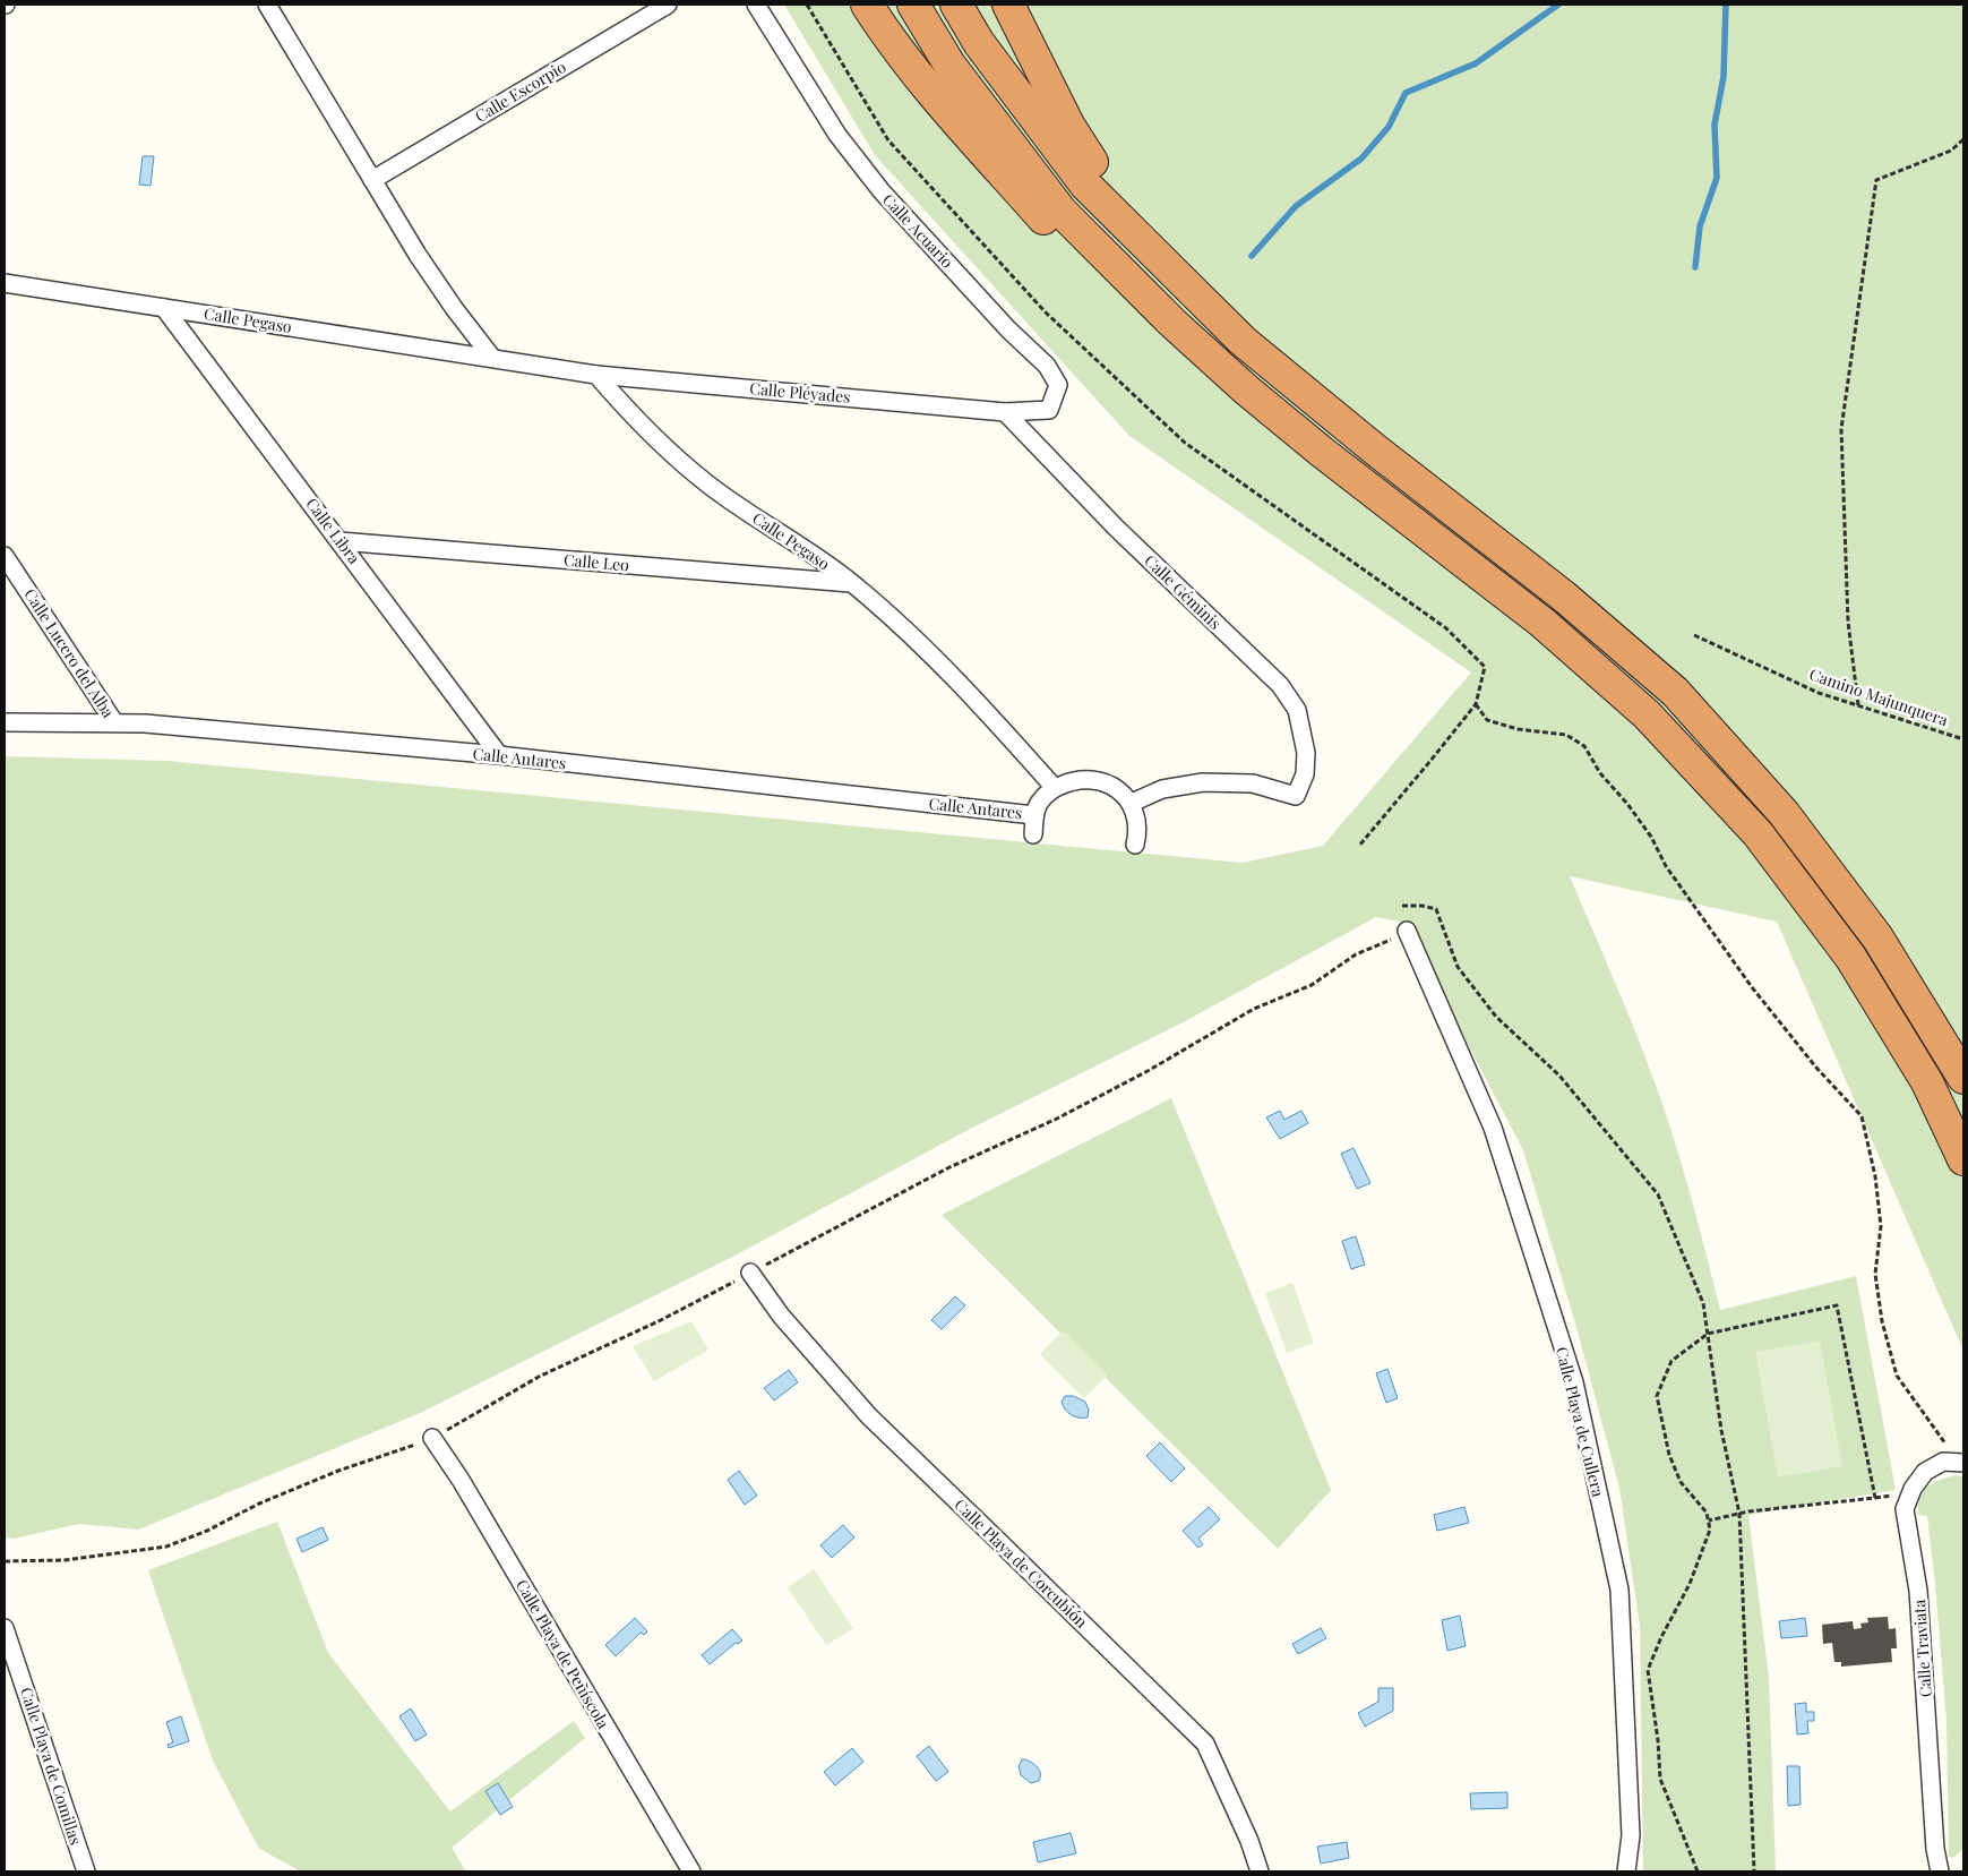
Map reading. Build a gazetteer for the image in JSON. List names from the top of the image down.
{
  "streets": {
    "street": [
      "Calle Escorpio",
      "Calle Acuario",
      "Calle Pegaso",
      "Calle Pléyades",
      "Calle Libra",
      "Calle Leo",
      "Calle Géminis",
      "Calle Lucero del Alba",
      "Calle Antares",
      "Calle Playa de Cullera",
      "Calle Playa de Corcubión",
      "Calle Traviata",
      "Calle Playa de Peñíscola",
      "Calle Playa de Comillas"
    ],
    "path": ["Camino Majunquera"]
  },
  "crossings": [
    ["Calle Acuario", "Calle Pléyades"],
    ["Calle Acuario", "Calle Géminis"],
    ["Calle Pegaso", "Calle Pléyades"],
    ["Calle Pegaso", "Calle Libra"],
    ["Calle Pegaso", "Calle Leo"],
    ["Calle Pegaso", "Calle Antares"],
    ["Calle Pléyades", "Calle Géminis"],
    ["Calle Libra", "Calle Leo"],
    ["Calle Libra", "Calle Antares"],
    ["Calle Lucero del Alba", "Calle Antares"]
  ]
}
